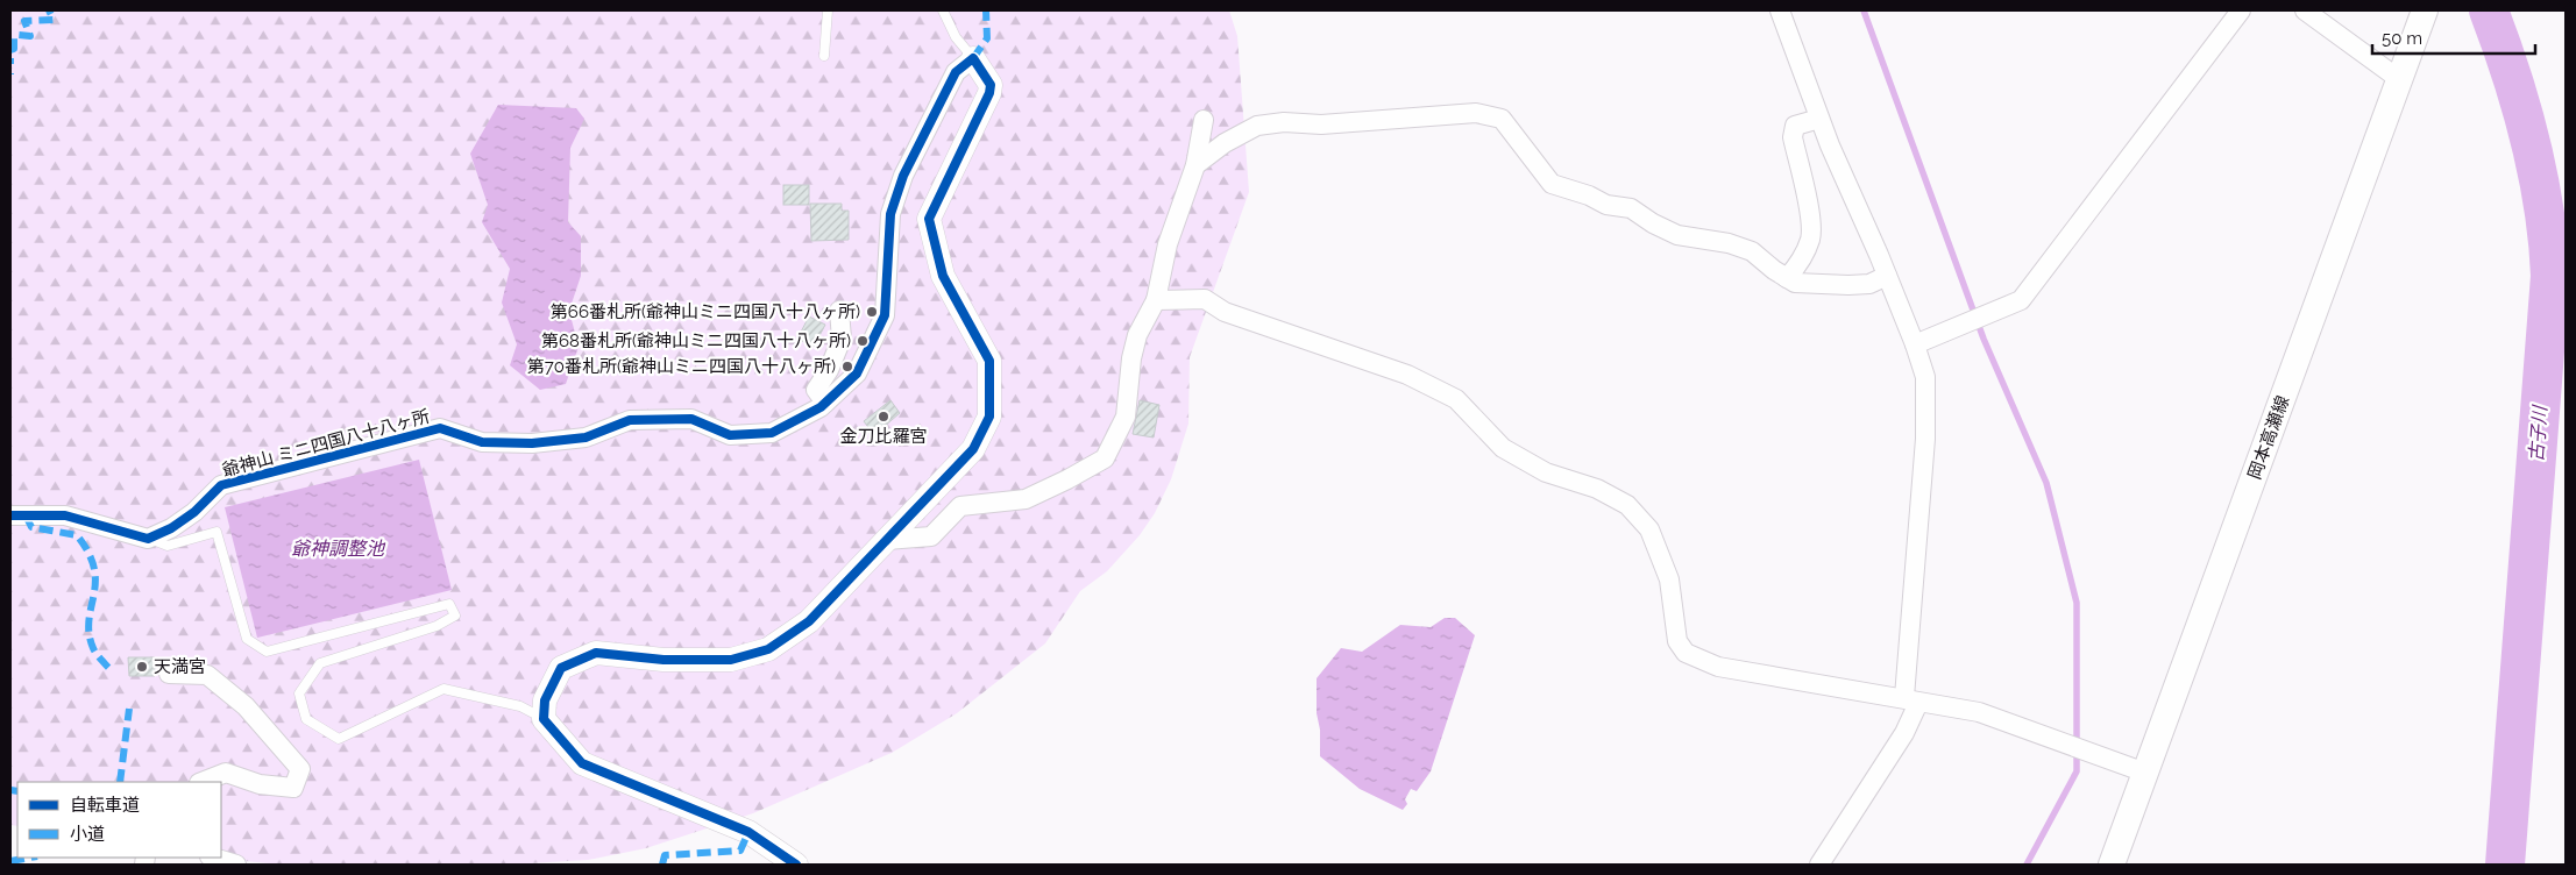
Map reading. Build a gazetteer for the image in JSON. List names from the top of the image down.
{
  "streets": {
    "main road": ["岡本高瀬線"],
    "street": ["爺神山 ミニ四国八十八ヶ所"]
  },
  "water": ["古子川", "爺神調整池"],
  "places": [
    "第66番札所(爺神山ミニ四国八十八ヶ所)",
    "第68番札所(爺神山ミニ四国八十八ヶ所)",
    "第70番札所(爺神山ミニ四国八十八ヶ所)",
    "金刀比羅宮",
    "天満宮"
  ],
  "legend": ["自転車道", "小道"],
  "scale_bar": "50 m"
}
